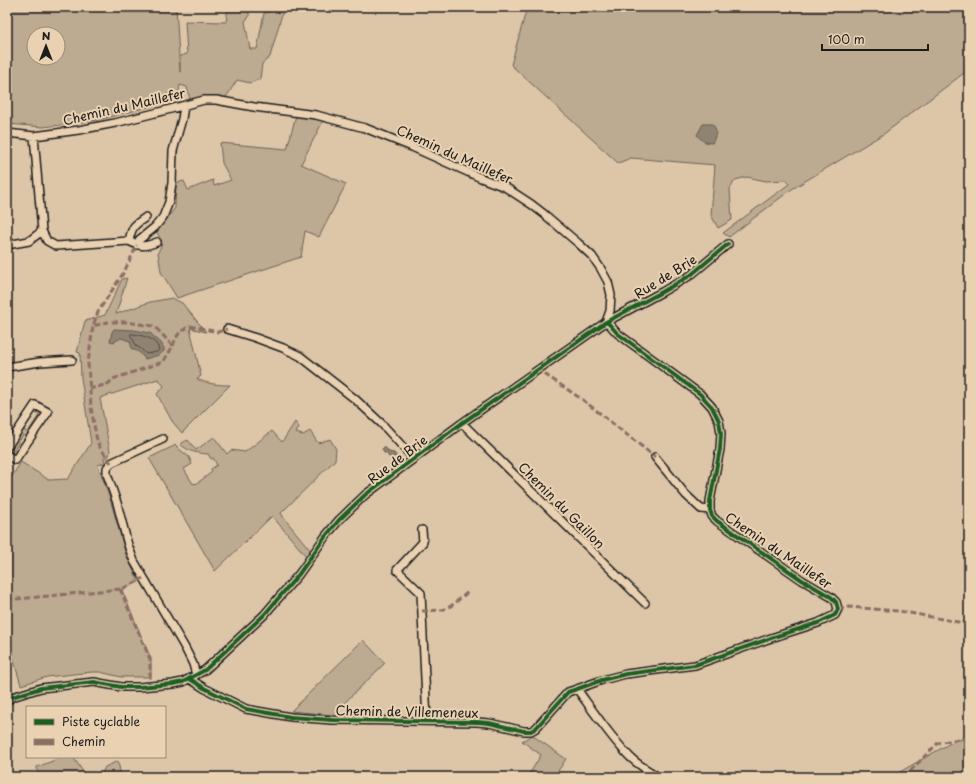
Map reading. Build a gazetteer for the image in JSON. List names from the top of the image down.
{
  "streets": {
    "street": [
      "Chemin du Maillefer",
      "Rue de Brie",
      "Chemin du Gaillon",
      "Chemin de Villemeneux"
    ]
  },
  "crossings": [
    ["Chemin du Maillefer", "Rue de Brie"],
    ["Chemin du Maillefer", "Chemin de Villemeneux"],
    ["Rue de Brie", "Chemin du Gaillon"],
    ["Rue de Brie", "Chemin de Villemeneux"]
  ],
  "legend": ["Piste cyclable", "Chemin"],
  "scale_bar": "100 m",
  "north": "top"
}
